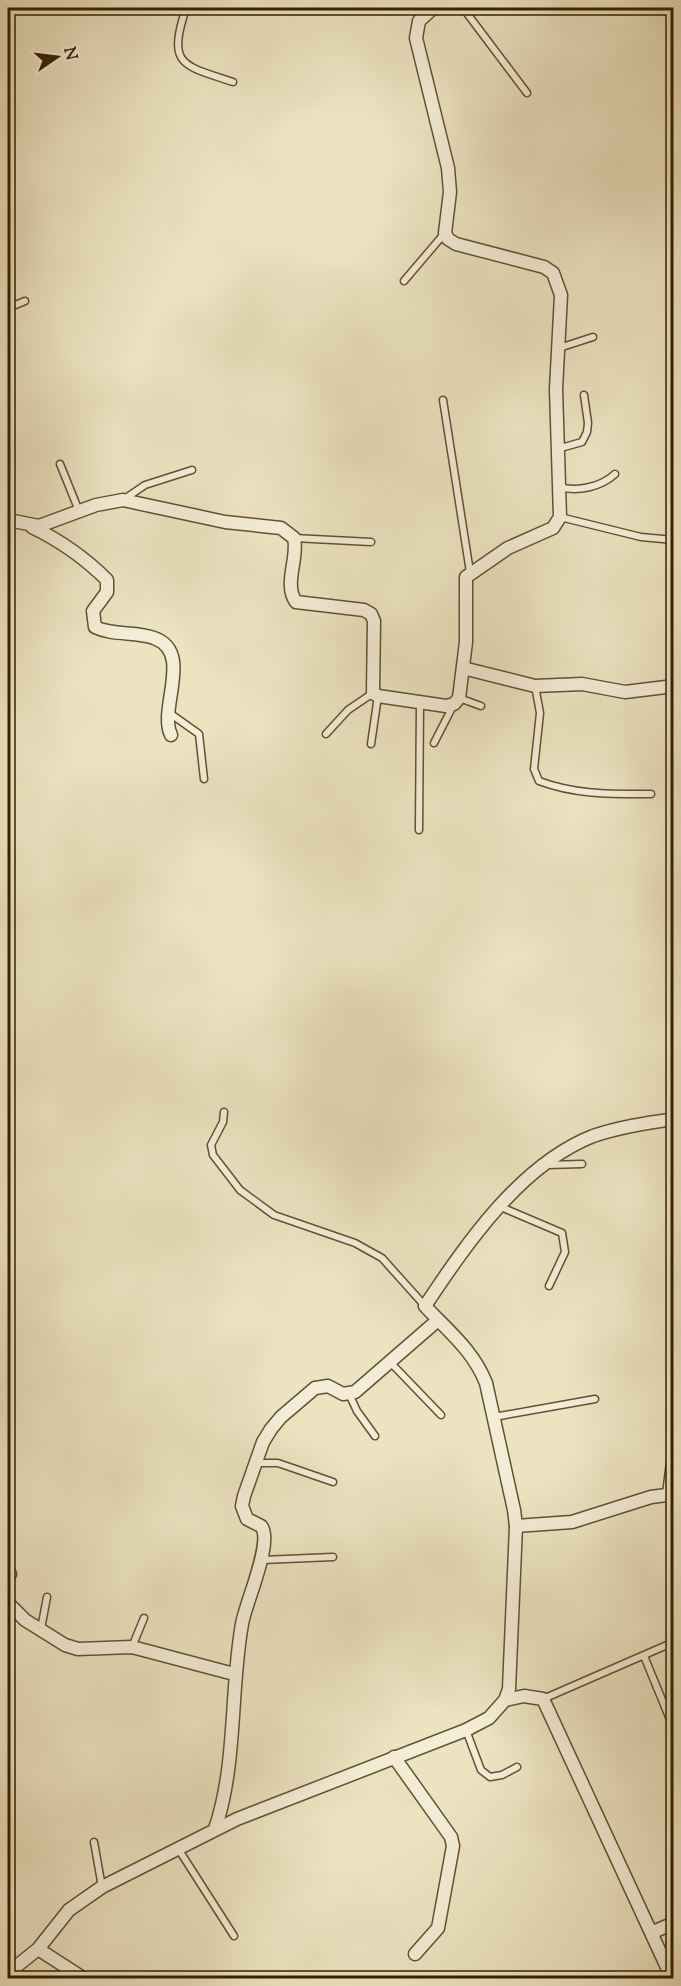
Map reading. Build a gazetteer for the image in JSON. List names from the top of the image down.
{
  "north": "right"
}
